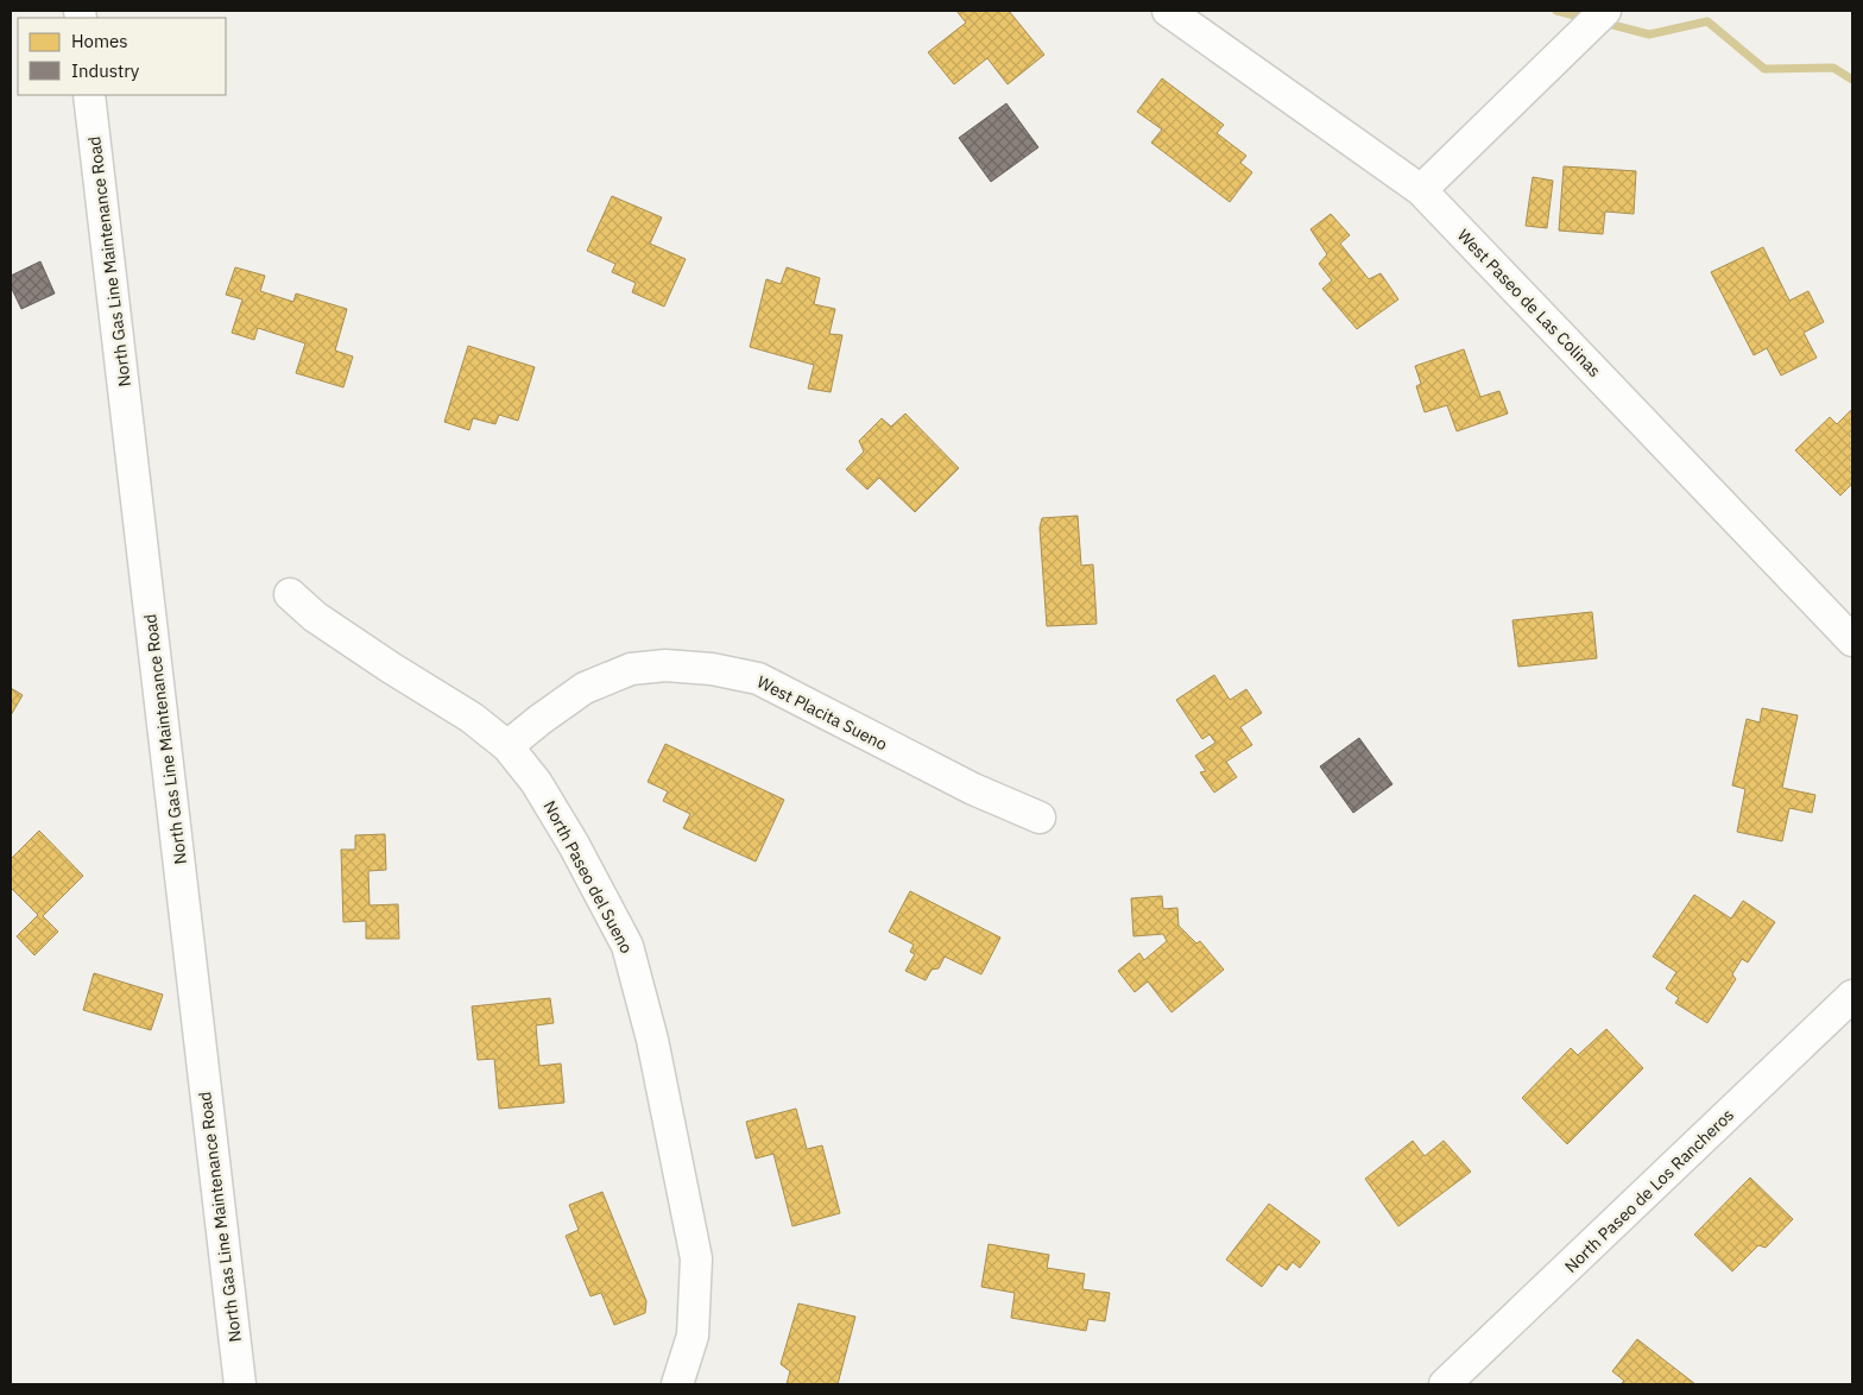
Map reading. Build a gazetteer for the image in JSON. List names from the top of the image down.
{
  "streets": {
    "street": [
      "North Gas Line Maintenance Road",
      "West Paseo de Las Colinas",
      "West Placita Sueno",
      "North Paseo del Sueno",
      "North Paseo de Los Rancheros"
    ]
  },
  "crossings": [
    ["West Placita Sueno", "North Paseo del Sueno"]
  ],
  "legend": ["Homes", "Industry"]
}
